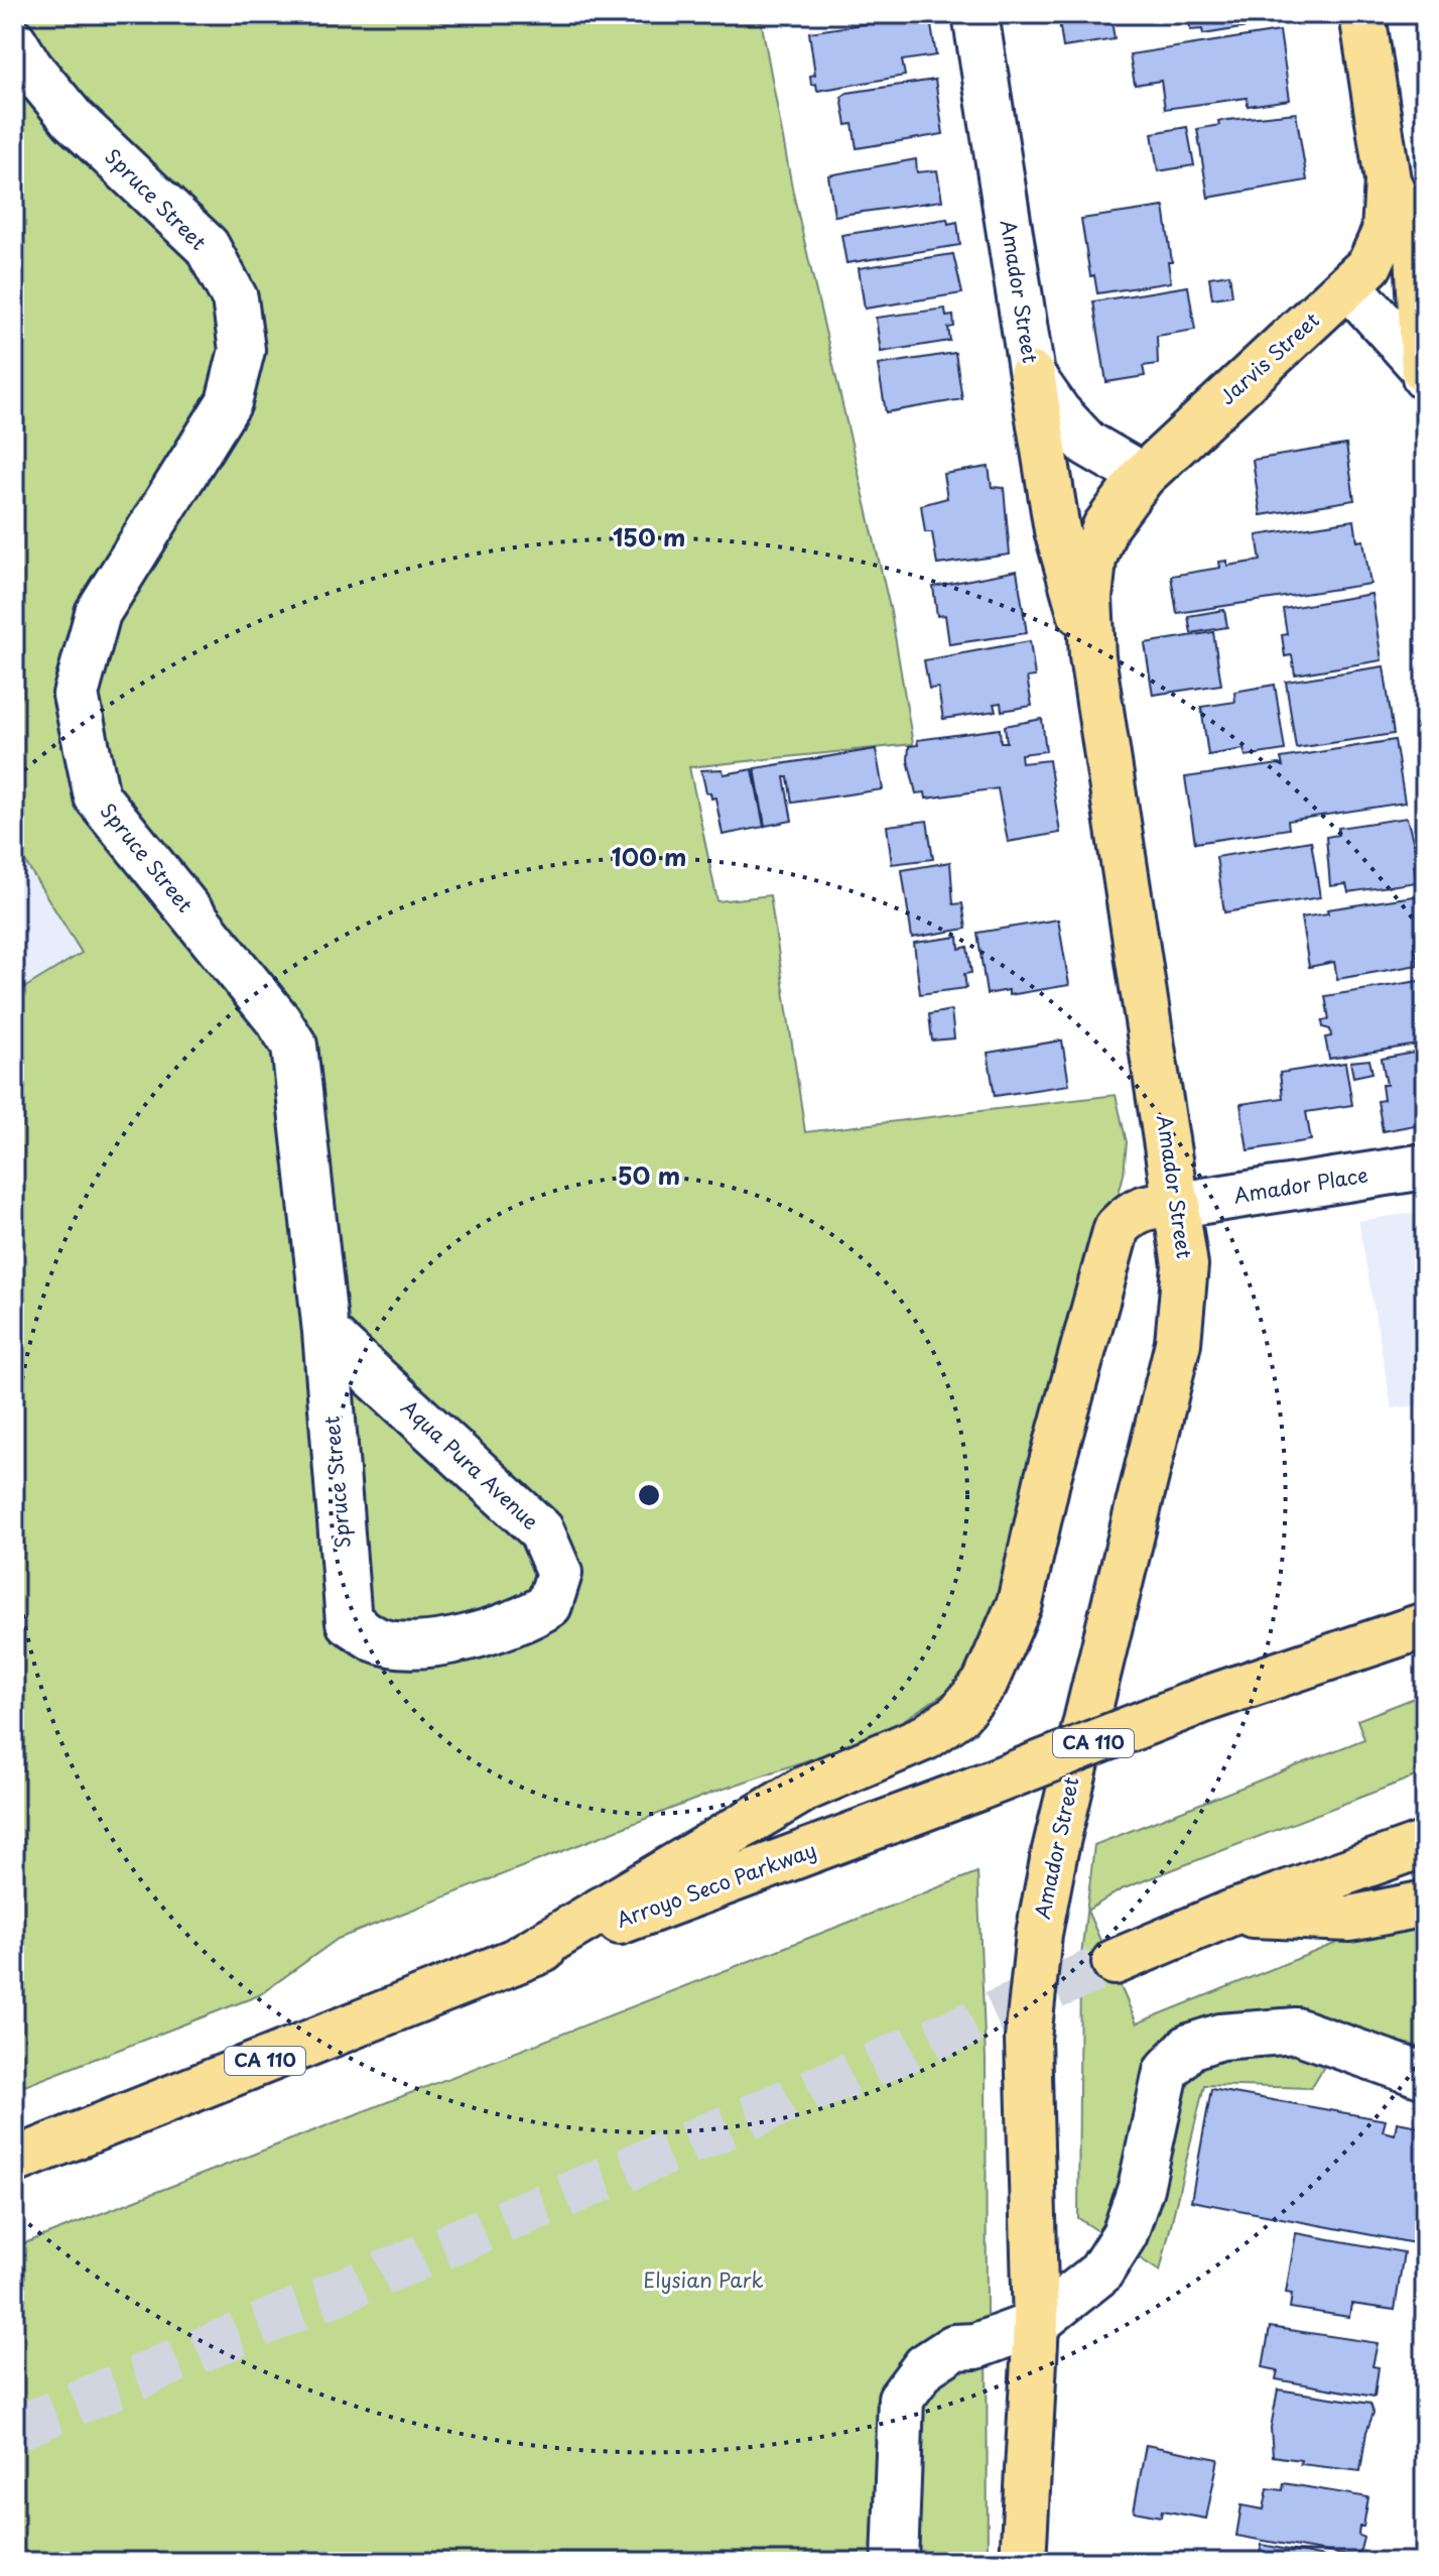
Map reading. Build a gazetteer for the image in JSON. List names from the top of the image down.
{
  "streets": {
    "main road": [
      "Amador Street",
      "Jarvis Street",
      "CA 110",
      "Arroyo Seco Parkway"
    ],
    "street": ["Spruce Street", "Amador Place", "Aqua Pura Avenue"]
  },
  "crossings": [
    ["Spruce Street", "Aqua Pura Avenue"],
    ["Amador Street", "Jarvis Street"],
    ["Amador Street", "Amador Place"]
  ],
  "parks": ["Elysian Park"],
  "rings": ["150 m", "100 m", "50 m"]
}
